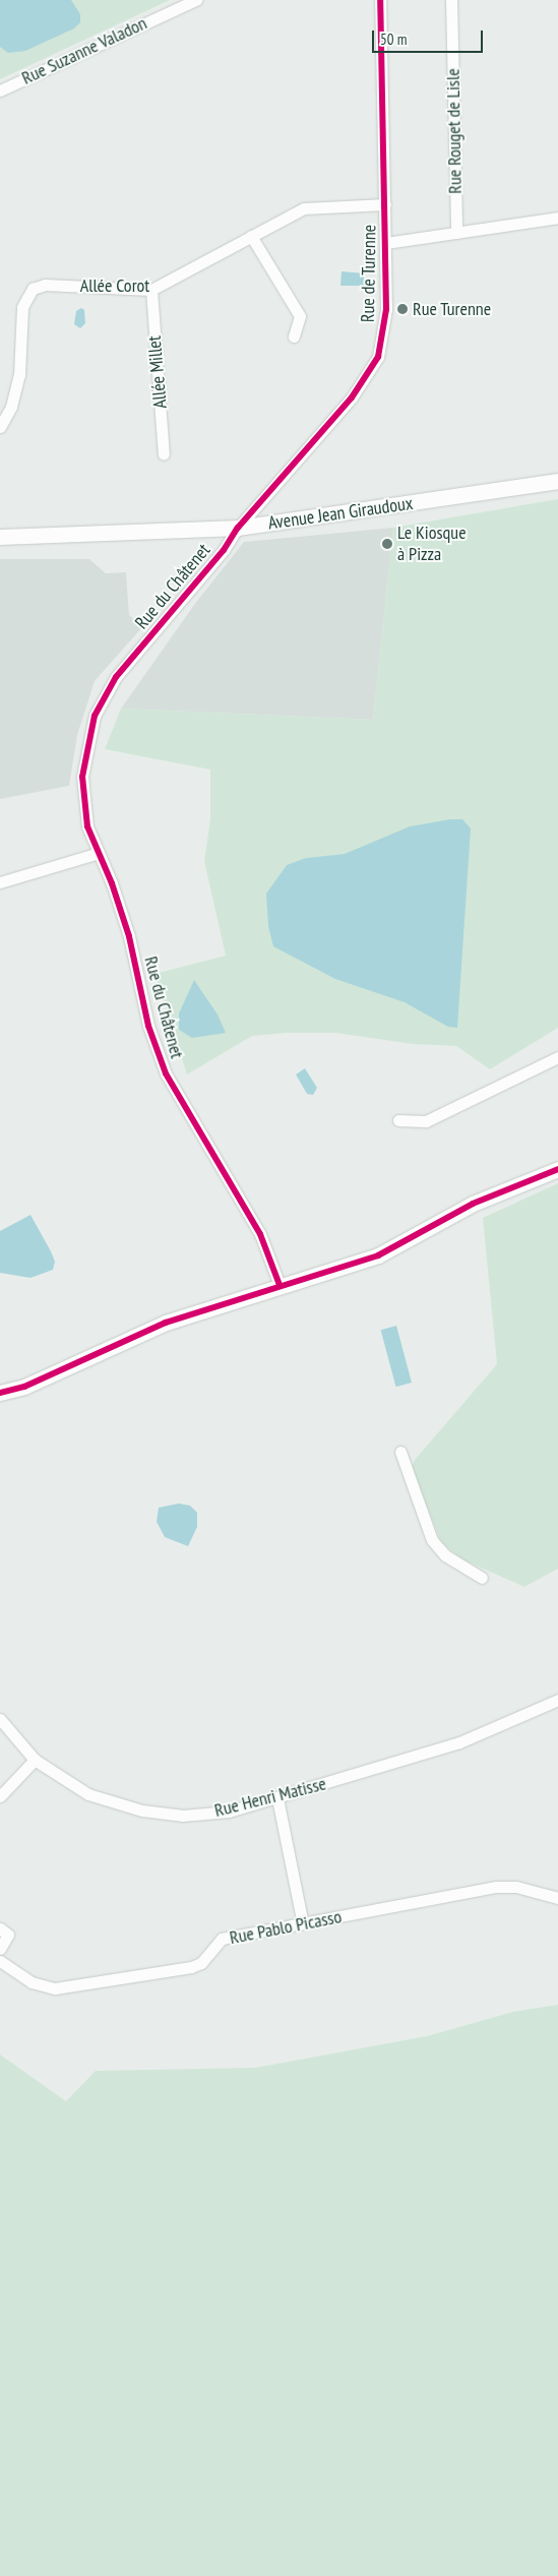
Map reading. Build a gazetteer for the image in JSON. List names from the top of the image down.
{
  "streets": {
    "street": [
      "Rue Suzanne Valadon",
      "Rue Rouget de Lisle",
      "Rue de Turenne",
      "Allée Corot",
      "Allée Millet",
      "Avenue Jean Giraudoux",
      "Rue du Châtenet",
      "Rue Henri Matisse",
      "Rue Pablo Picasso"
    ]
  },
  "crossings": [
    ["Rue de Turenne", "Allée Corot"],
    ["Rue de Turenne", "Avenue Jean Giraudoux"],
    ["Rue de Turenne", "Rue du Châtenet"],
    ["Allée Corot", "Allée Millet"],
    ["Avenue Jean Giraudoux", "Rue du Châtenet"]
  ],
  "places": ["Rue Turenne", "Le Kiosque à Pizza"],
  "scale_bar": "50 m"
}
